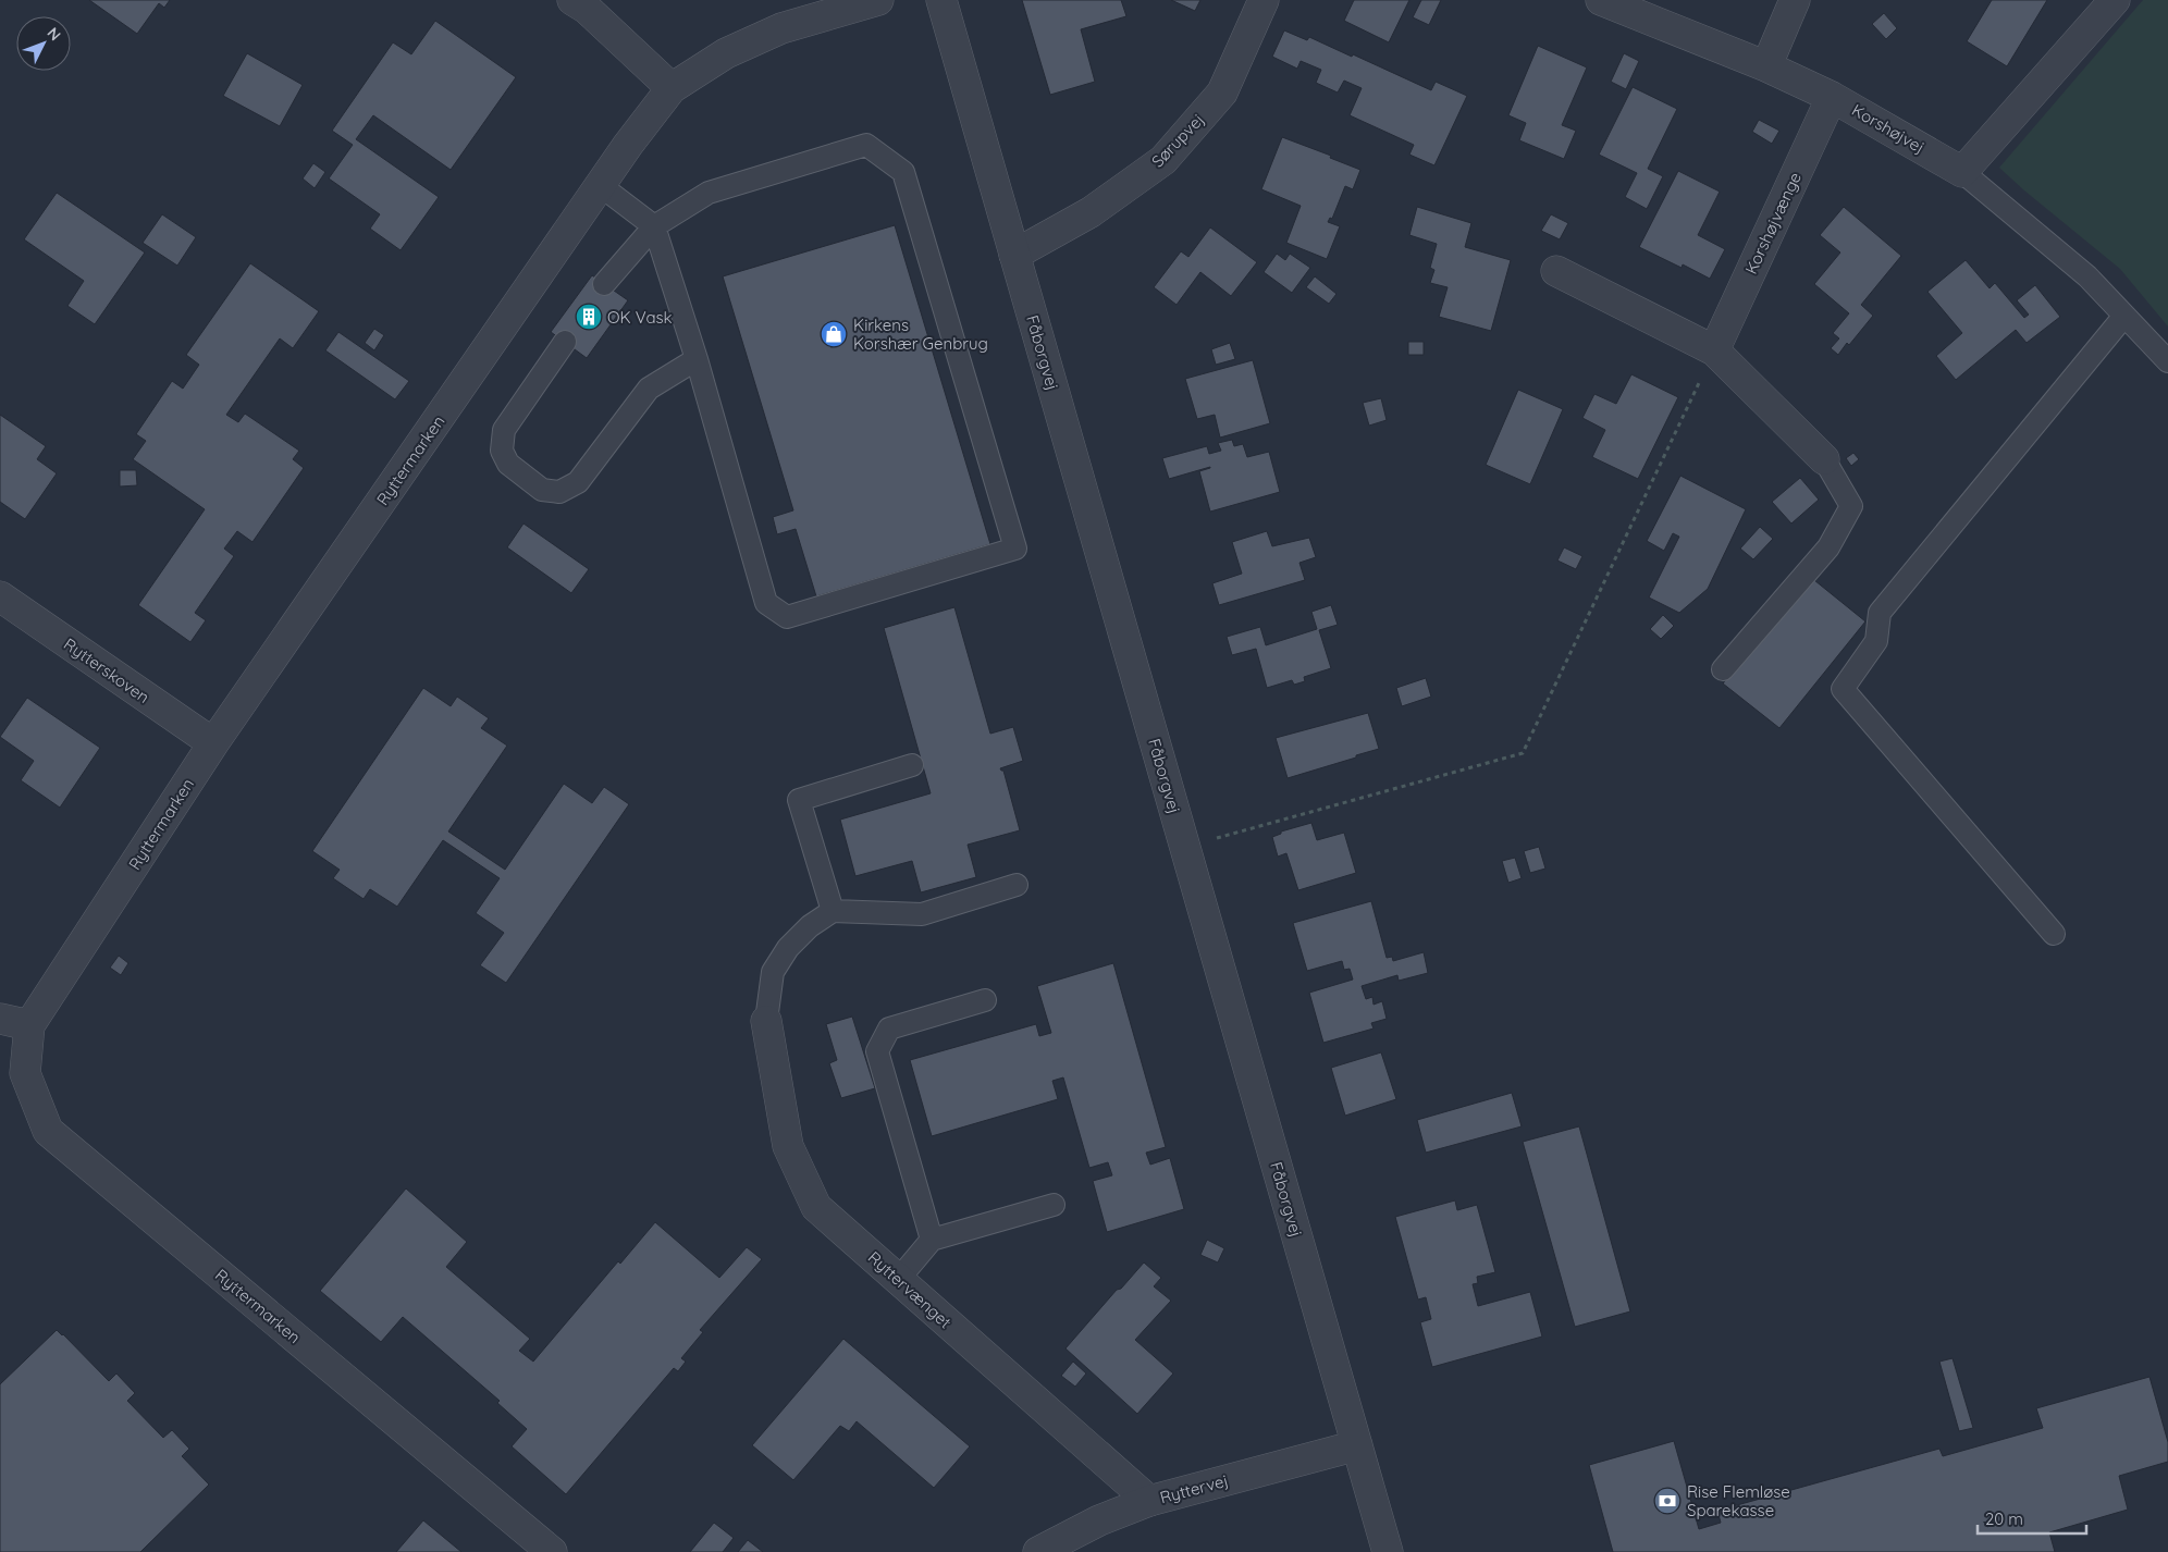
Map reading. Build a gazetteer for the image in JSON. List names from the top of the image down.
{
  "streets": {
    "street": [
      "Korshøjvej",
      "Sørupvej",
      "Korshøjvænge",
      "Fåborgvej",
      "Ryttermarken",
      "Rytterskoven",
      "Ryttervænget",
      "Ryttervej"
    ]
  },
  "crossings": [
    ["Korshøjvej", "Korshøjvænge"],
    ["Sørupvej", "Fåborgvej"],
    ["Fåborgvej", "Ryttervej"],
    ["Ryttermarken", "Rytterskoven"],
    ["Ryttervænget", "Ryttervej"]
  ],
  "places": {
    "building": ["OK Vask"],
    "shop": ["Kirkens Korshær Genbrug"],
    "bank": ["Rise Flemløse Sparekasse"]
  },
  "scale_bar": "20 m",
  "north": "top right"
}
